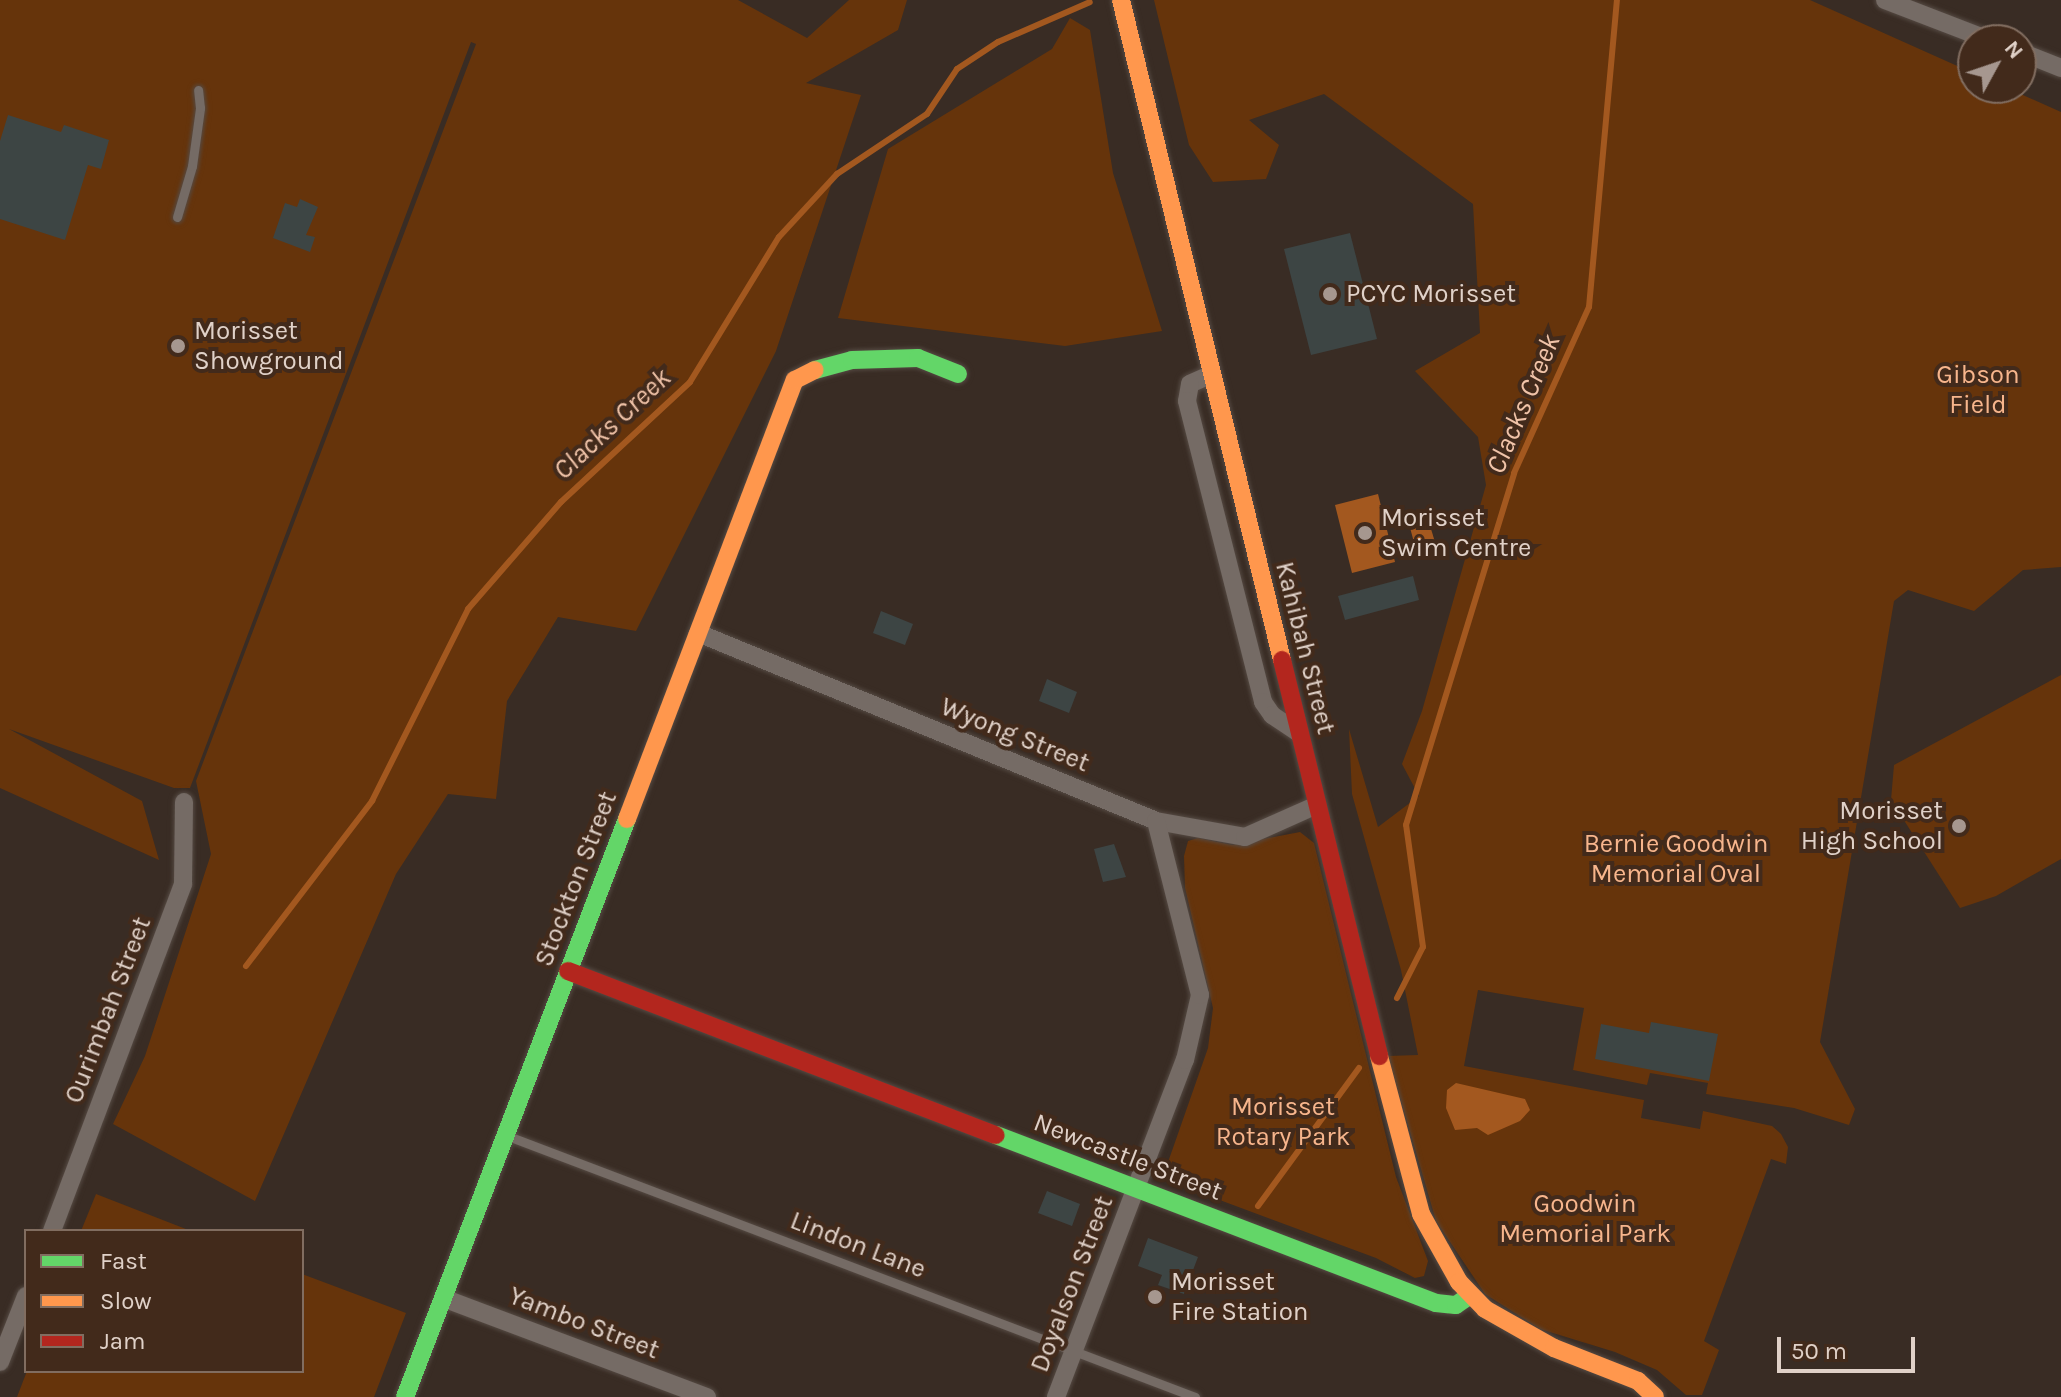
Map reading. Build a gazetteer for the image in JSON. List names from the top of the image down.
{
  "streets": {
    "street": [
      "Kahibah Street",
      "Wyong Street",
      "Stockton Street",
      "Ourimbah Street",
      "Newcastle Street",
      "Doyalson Street",
      "Yambo Street"
    ],
    "lane": ["Lindon Lane"]
  },
  "crossings": [
    ["Kahibah Street", "Wyong Street"],
    ["Kahibah Street", "Newcastle Street"],
    ["Wyong Street", "Stockton Street"],
    ["Wyong Street", "Doyalson Street"],
    ["Stockton Street", "Newcastle Street"],
    ["Stockton Street", "Lindon Lane"],
    ["Stockton Street", "Yambo Street"],
    ["Newcastle Street", "Doyalson Street"],
    ["Lindon Lane", "Doyalson Street"]
  ],
  "water": ["Clacks Creek"],
  "parks": [
    "Gibson Field",
    "Bernie Goodwin Memorial Oval",
    "Morisset Rotary Park",
    "Goodwin Memorial Park"
  ],
  "places": [
    "PCYC Morisset",
    "Morisset Showground",
    "Morisset Swim Centre",
    "Morisset High School",
    "Morisset Fire Station"
  ],
  "legend": ["Fast", "Slow", "Jam"],
  "scale_bar": "50 m",
  "north": "top right"
}
